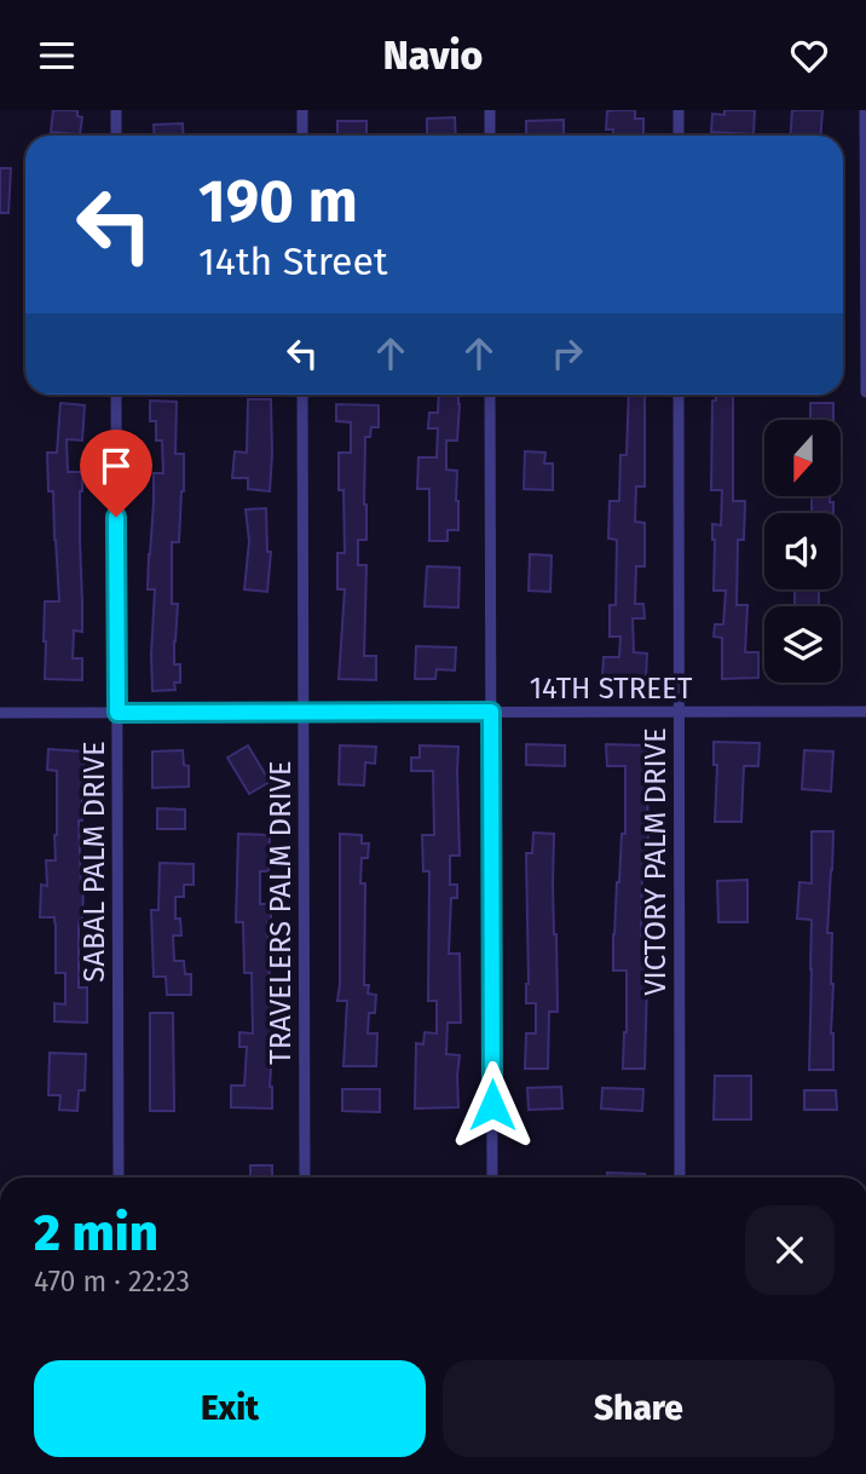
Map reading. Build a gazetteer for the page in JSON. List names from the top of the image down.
{
  "streets": {
    "street": [
      "14TH STREET",
      "SABAL PALM DRIVE",
      "VICTORY PALM DRIVE",
      "TRAVELERS PALM DRIVE"
    ]
  },
  "crossings": [
    ["14TH STREET", "SABAL PALM DRIVE"],
    ["14TH STREET", "VICTORY PALM DRIVE"],
    ["14TH STREET", "TRAVELERS PALM DRIVE"]
  ],
  "north": "bottom",
  "page": {
    "header": "Navio",
    "turn": ["190 m", "14th Street"],
    "heading": ["2 min", "470 m · 22:23"],
    "buttons": ["Exit", "Share"]
  }
}
